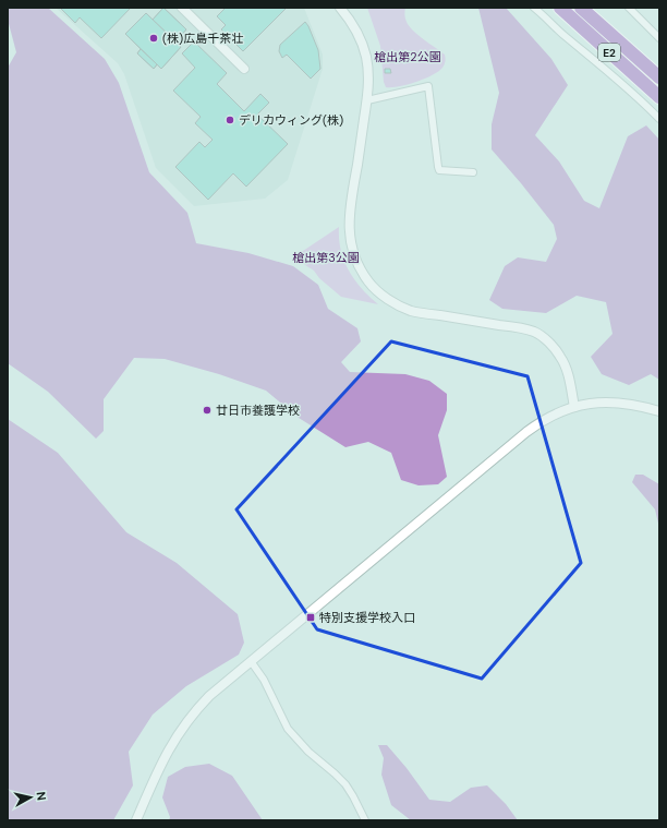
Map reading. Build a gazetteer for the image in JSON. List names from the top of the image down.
{
  "streets": {
    "highway": ["E2"]
  },
  "parks": ["槍出第2公園", "槍出第3公園"],
  "places": {
    "other": ["(株)広島千茶壮", "デリカウィング(株)", "廿日市養護学校"],
    "transit": ["特別支援学校入口"]
  },
  "north": "right"
}
